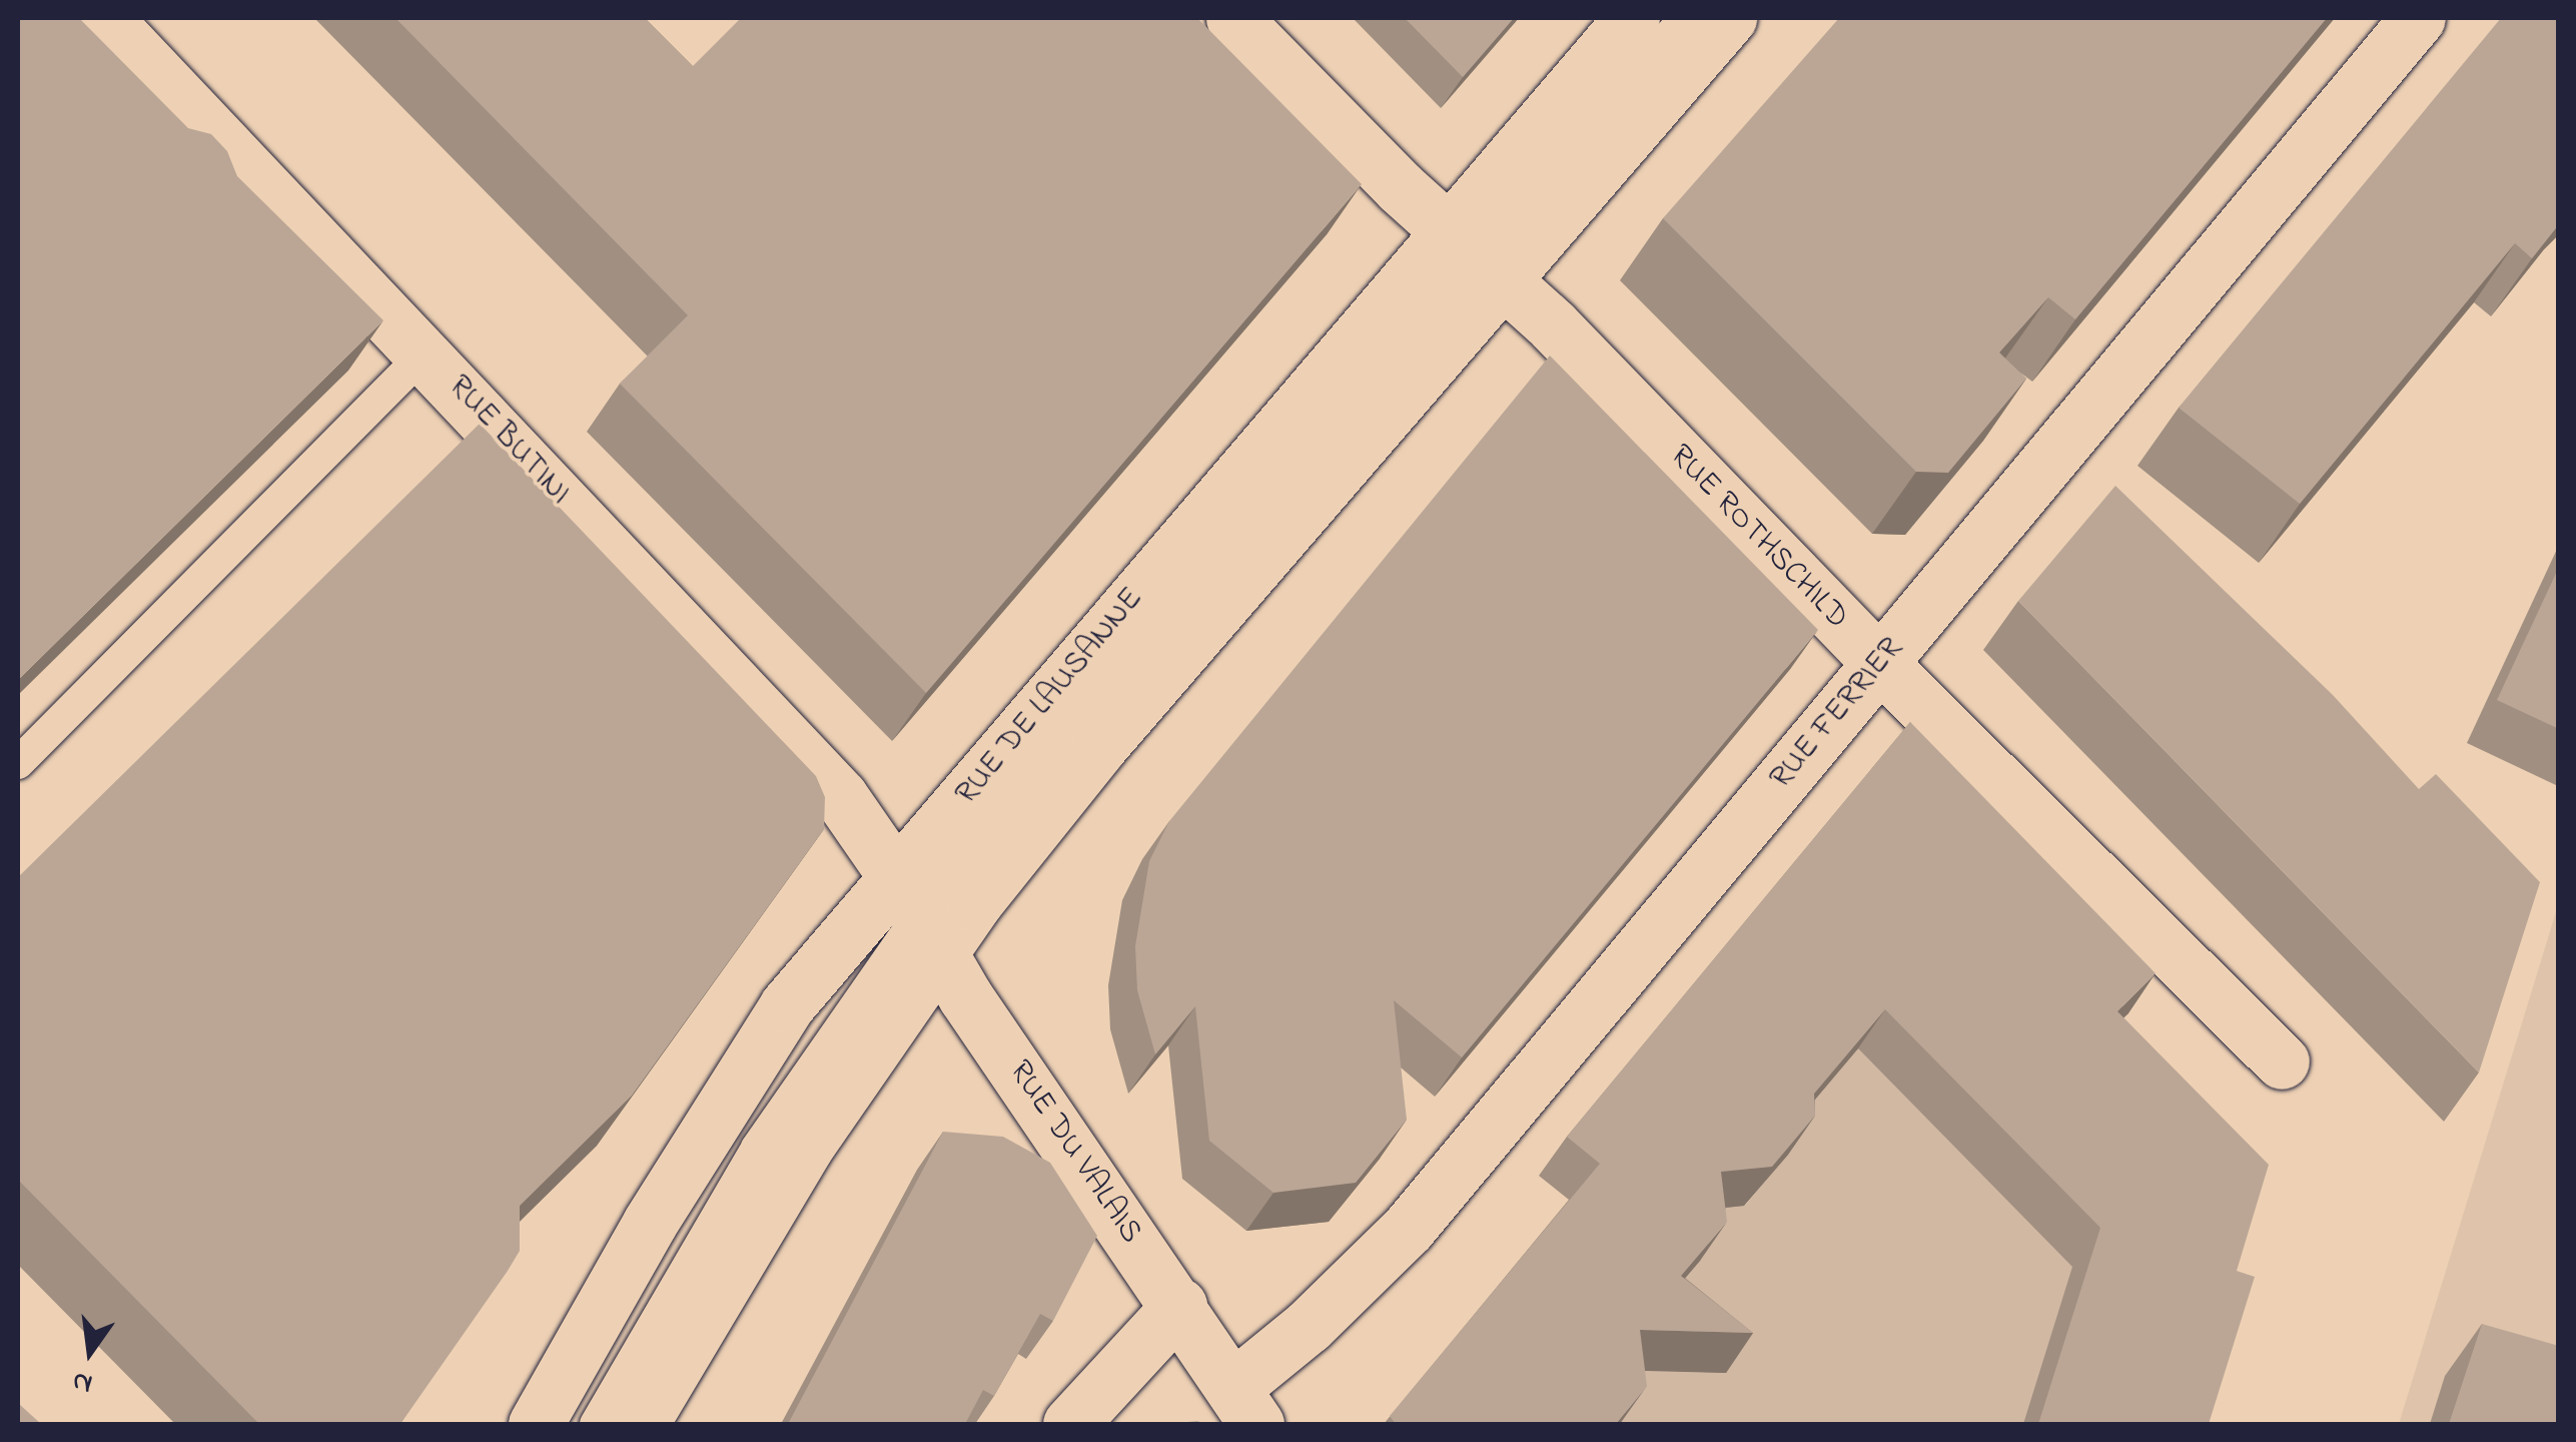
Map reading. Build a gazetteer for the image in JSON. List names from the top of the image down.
{
  "streets": {
    "street": [
      "RUE BUTINI",
      "RUE ROTHSCHILD",
      "RUE DE LAUSANNE",
      "RUE FERRIER",
      "RUE DU VALAIS"
    ]
  },
  "crossings": [
    ["RUE BUTINI", "RUE DE LAUSANNE"],
    ["RUE BUTINI", "RUE DU VALAIS"],
    ["RUE ROTHSCHILD", "RUE DE LAUSANNE"],
    ["RUE ROTHSCHILD", "RUE FERRIER"],
    ["RUE DE LAUSANNE", "RUE DU VALAIS"],
    ["RUE FERRIER", "RUE DU VALAIS"]
  ],
  "north": "bottom"
}
